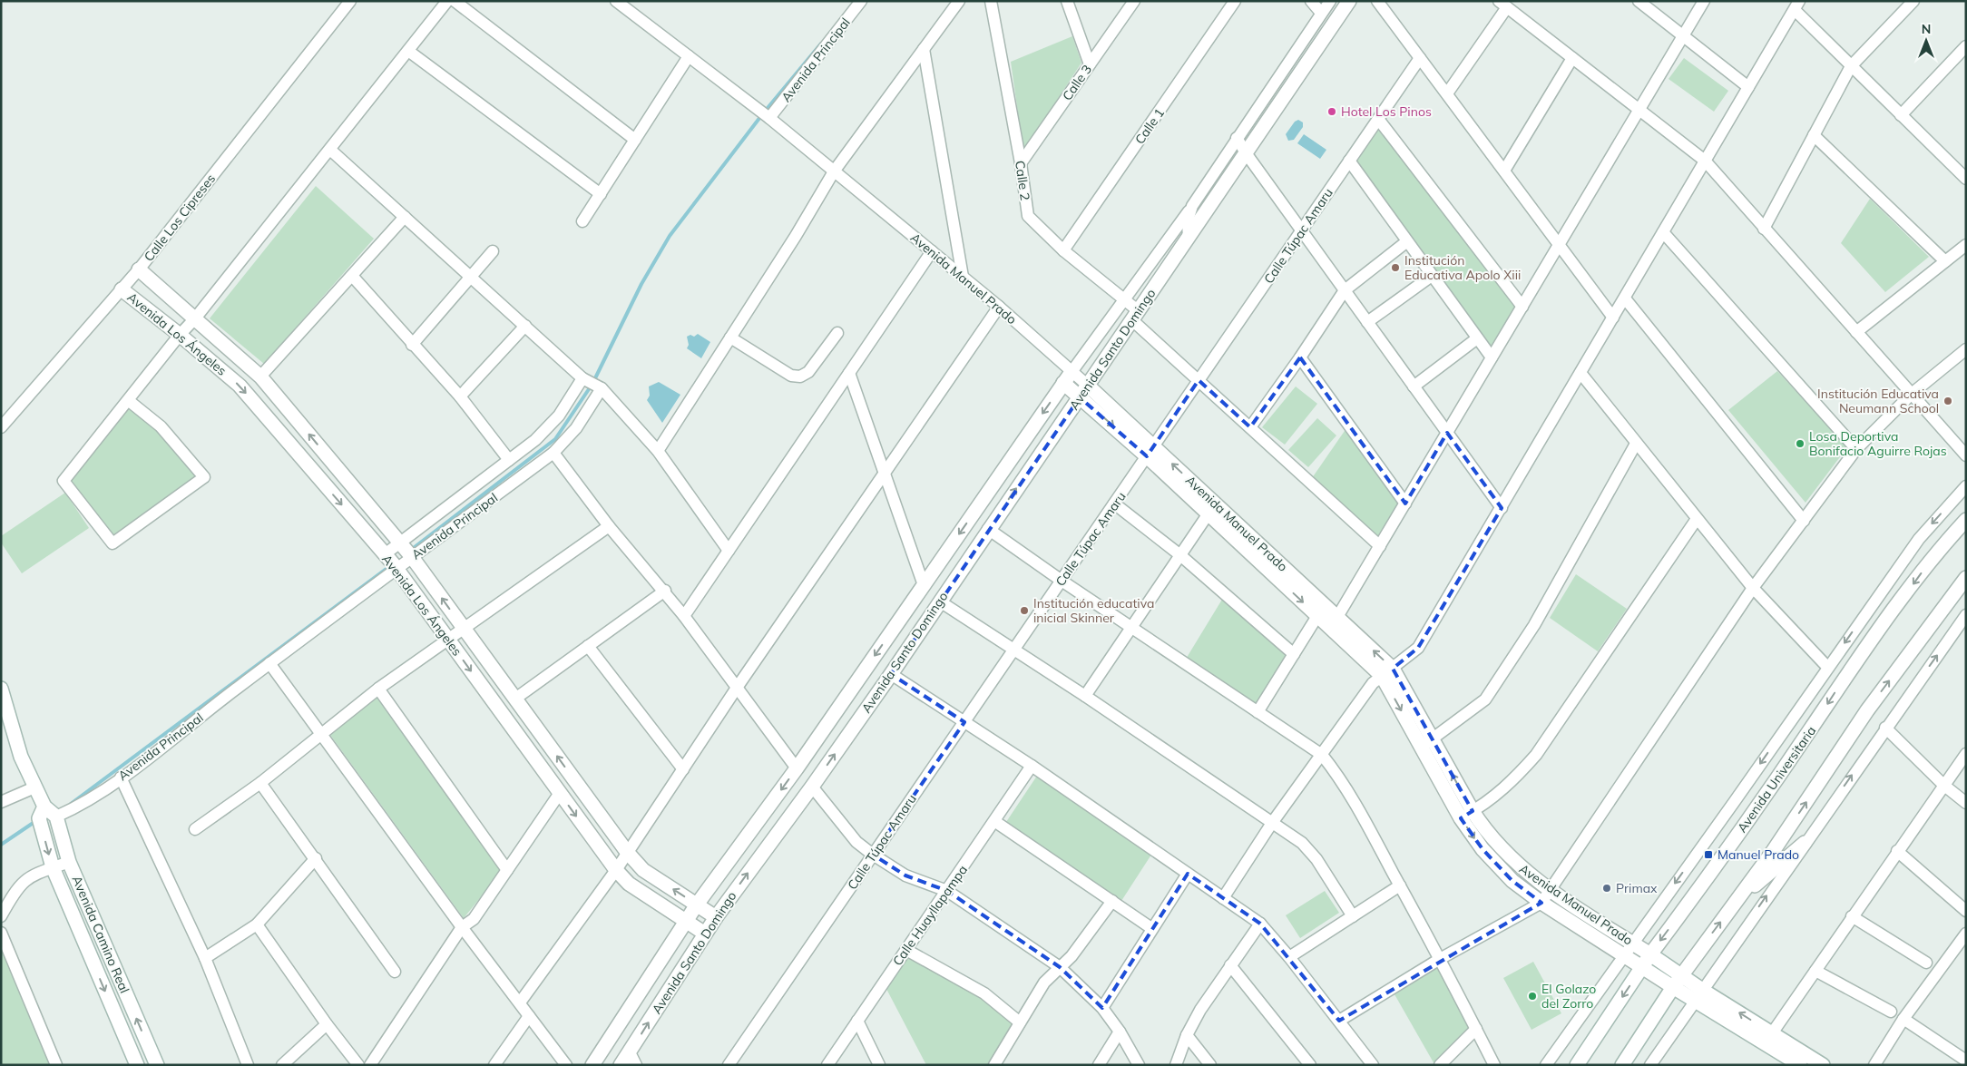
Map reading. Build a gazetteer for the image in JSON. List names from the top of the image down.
{
  "streets": {
    "street": [
      "Avenida Principal",
      "Calle 3",
      "Calle 1",
      "Calle 2",
      "Calle Los Cipreses",
      "Calle Túpac Amaru",
      "Avenida Manuel Prado",
      "Avenida Los Ángeles",
      "Avenida Santo Domingo",
      "Avenida Universitaria",
      "Calle Huayllapampa",
      "Avenida Camino Real"
    ]
  },
  "crossings": [
    ["Avenida Principal", "Avenida Manuel Prado"],
    ["Avenida Principal", "Avenida Los Ángeles"],
    ["Avenida Principal", "Avenida Camino Real"],
    ["Calle 3", "Calle 2"],
    ["Calle 1", "Calle 2"],
    ["Calle 2", "Calle Túpac Amaru"],
    ["Calle 2", "Avenida Santo Domingo"],
    ["Calle Los Cipreses", "Avenida Los Ángeles"],
    ["Calle Túpac Amaru", "Avenida Manuel Prado"],
    ["Avenida Manuel Prado", "Avenida Santo Domingo"],
    ["Avenida Manuel Prado", "Avenida Universitaria"],
    ["Avenida Los Ángeles", "Avenida Santo Domingo"]
  ],
  "places": {
    "other": [
      "Hotel Los Pinos",
      "Institución Educativa Apolo Xiii",
      "Institución Educativa Neumann School",
      "Losa Deportiva Bonifacio Aguirre Rojas",
      "Institución educativa inicial Skinner",
      "Primax",
      "El Golazo del Zorro"
    ],
    "transit": ["Manuel Prado"]
  },
  "north": "top"
}
